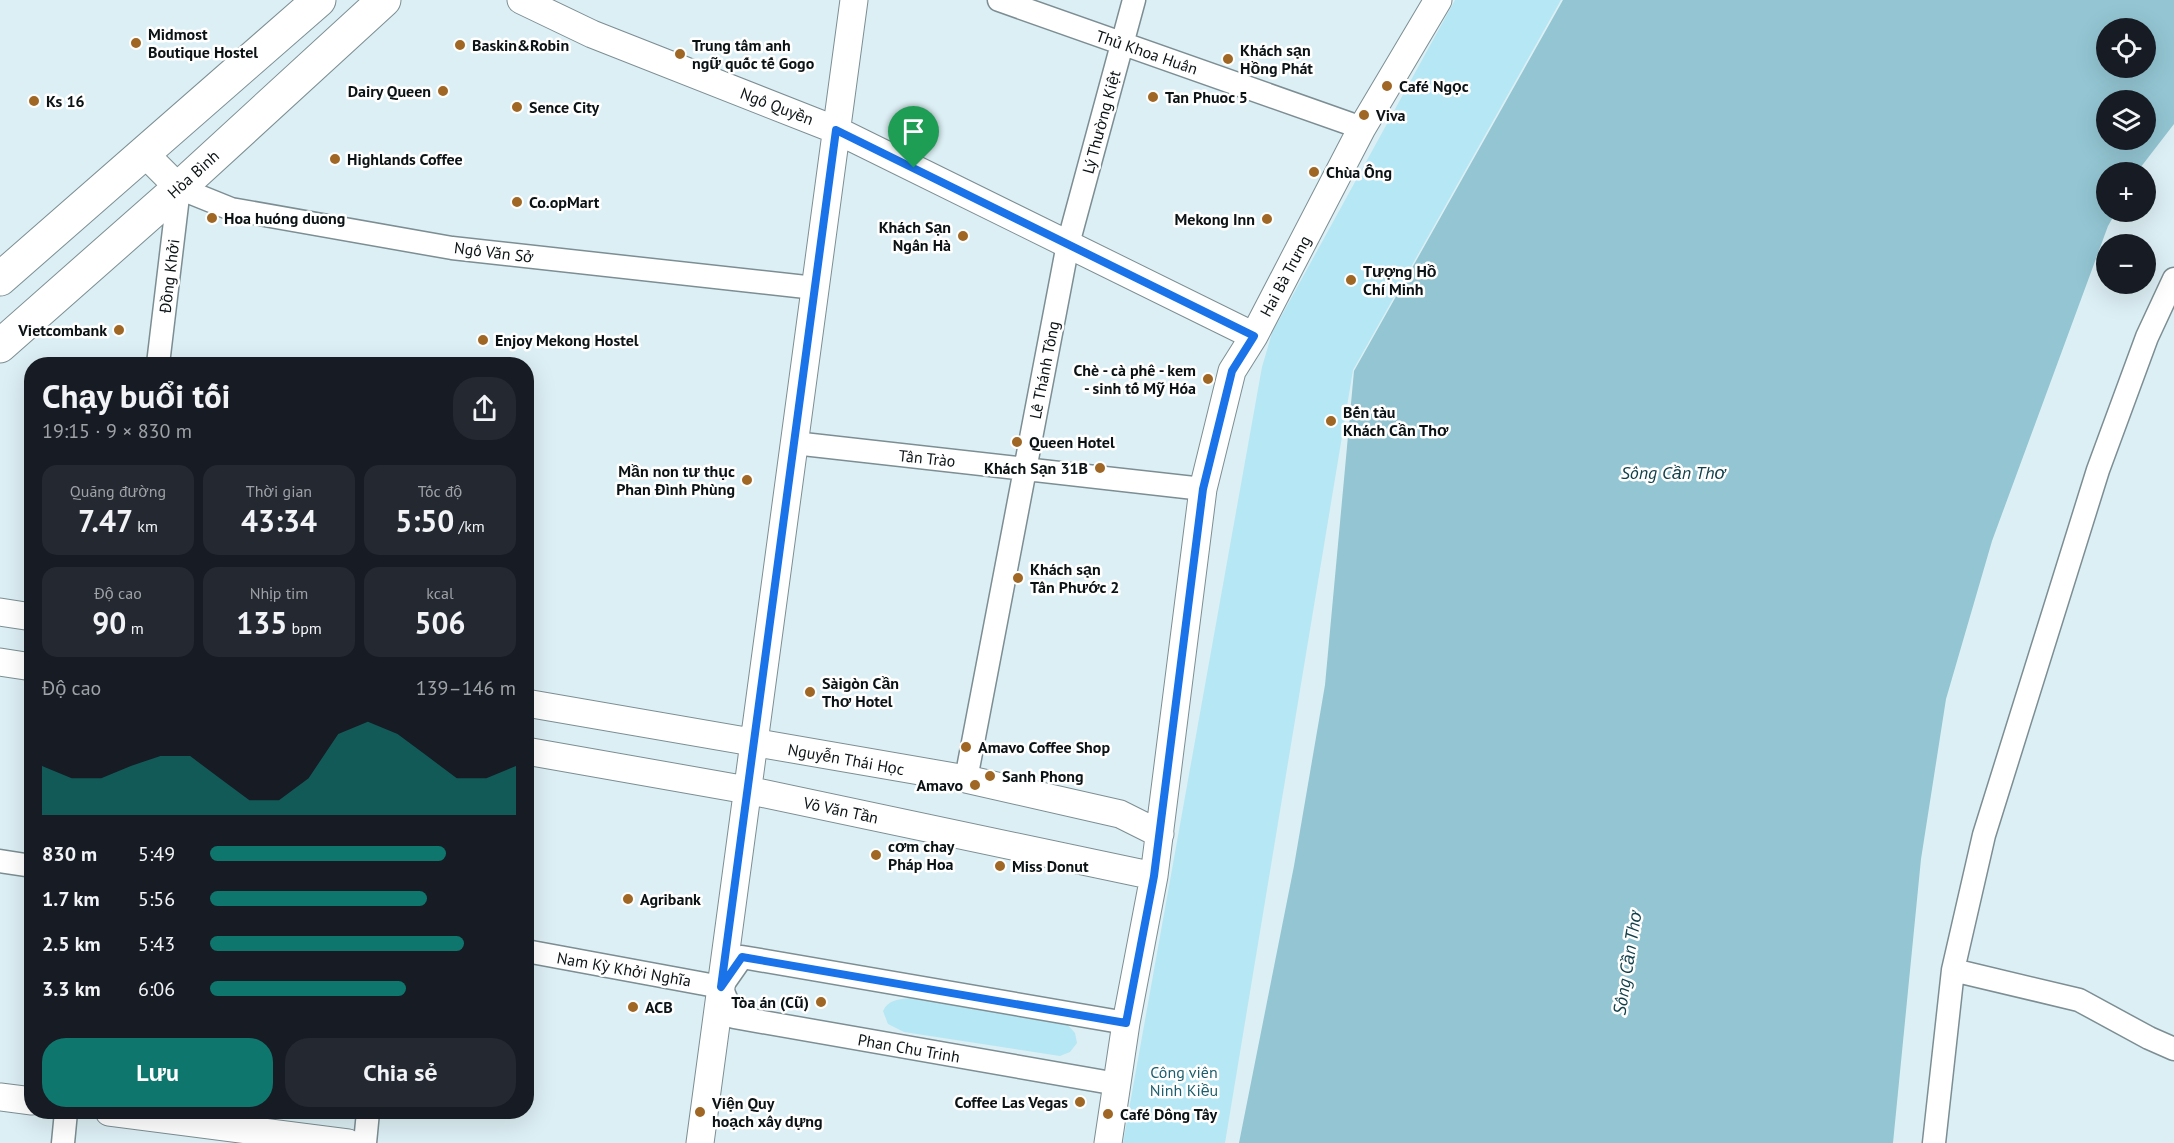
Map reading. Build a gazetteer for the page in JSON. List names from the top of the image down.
{
  "streets": {
    "main road": ["Hòa Bình"],
    "street": [
      "Thủ Khoa Huân",
      "Ngô Quyền",
      "Lý Thường Kiệt",
      "Ngô Văn Sở",
      "Đồng Khởi",
      "Hai Bà Trưng",
      "Lê Thánh Tông",
      "Tân Trào",
      "Nguyễn Thái Học",
      "Võ Văn Tần",
      "Nam Kỳ Khởi Nghĩa",
      "Phan Chu Trinh"
    ]
  },
  "crossings": [
    ["Thủ Khoa Huân", "Lý Thường Kiệt"],
    ["Thủ Khoa Huân", "Hai Bà Trưng"],
    ["Ngô Quyền", "Lý Thường Kiệt"],
    ["Ngô Quyền", "Hai Bà Trưng"],
    ["Ngô Quyền", "Lê Thánh Tông"],
    ["Lý Thường Kiệt", "Lê Thánh Tông"],
    ["Hòa Bình", "Ngô Văn Sở"],
    ["Hòa Bình", "Đồng Khởi"],
    ["Ngô Văn Sở", "Đồng Khởi"],
    ["Hai Bà Trưng", "Tân Trào"],
    ["Hai Bà Trưng", "Nguyễn Thái Học"],
    ["Hai Bà Trưng", "Võ Văn Tần"],
    ["Hai Bà Trưng", "Phan Chu Trinh"],
    ["Lê Thánh Tông", "Tân Trào"],
    ["Lê Thánh Tông", "Nguyễn Thái Học"],
    ["Nam Kỳ Khởi Nghĩa", "Phan Chu Trinh"]
  ],
  "water": ["Sông Cần Thơ"],
  "parks": ["Công viên Ninh Kiều"],
  "places": [
    "Midmost Boutique Hostel",
    "Baskin&Robin",
    "Trung tâm anh ngữ quốc tế Gogo",
    "Khách sạn Hồng Phát",
    "Café Ngọc",
    "Dairy Queen",
    "Tan Phuoc 5",
    "Ks 16",
    "Sence City",
    "Viva",
    "Highlands Coffee",
    "Chùa Ông",
    "Co.opMart",
    "Hoa huóng duong",
    "Mekong Inn",
    "Khách Sạn Ngân Hà",
    "Tượng Hồ Chí Minh",
    "Vietcombank",
    "Enjoy Mekong Hostel",
    "Chè - cà phê - kem - sinh tố Mỹ Hóa",
    "Bến tàu Khách Cần Thơ",
    "Queen Hotel",
    "Khách Sạn 31B",
    "Mần non tư thục Phan Đình Phùng",
    "Khách sạn Tân Phước 2",
    "Sàigòn Cần Thơ Hotel",
    "Amavo Coffee Shop",
    "Sanh Phong",
    "Amavo",
    "cơm chay Pháp Hoa",
    "Miss Donut",
    "Agribank",
    "Tòa án (Cũ)",
    "ACB",
    "Coffee Las Vegas",
    "Viện Quy hoạch xây dựng",
    "Café Dông Tây"
  ],
  "page": {
    "map_buttons": ["+", "−"],
    "heading": ["Chạy buổi tối", "19:15 · 9 × 830 m"],
    "stats": [
      ["Quãng đường", "7.47 km"],
      ["Thời gian", "43:34"],
      ["Tốc độ", "5:50 /km"],
      ["Độ cao", "90 m"],
      ["Nhịp tim", "135 bpm"],
      ["kcal", "506"]
    ],
    "chart": ["Độ cao", "139–146 m"],
    "list": [
      {
        "name": "830 m",
        "note": "5:49"
      },
      {
        "name": "1.7 km",
        "note": "5:56"
      },
      {
        "name": "2.5 km",
        "note": "5:43"
      },
      {
        "name": "3.3 km",
        "note": "6:06"
      }
    ],
    "buttons": ["Lưu", "Chia sẻ"]
  }
}
